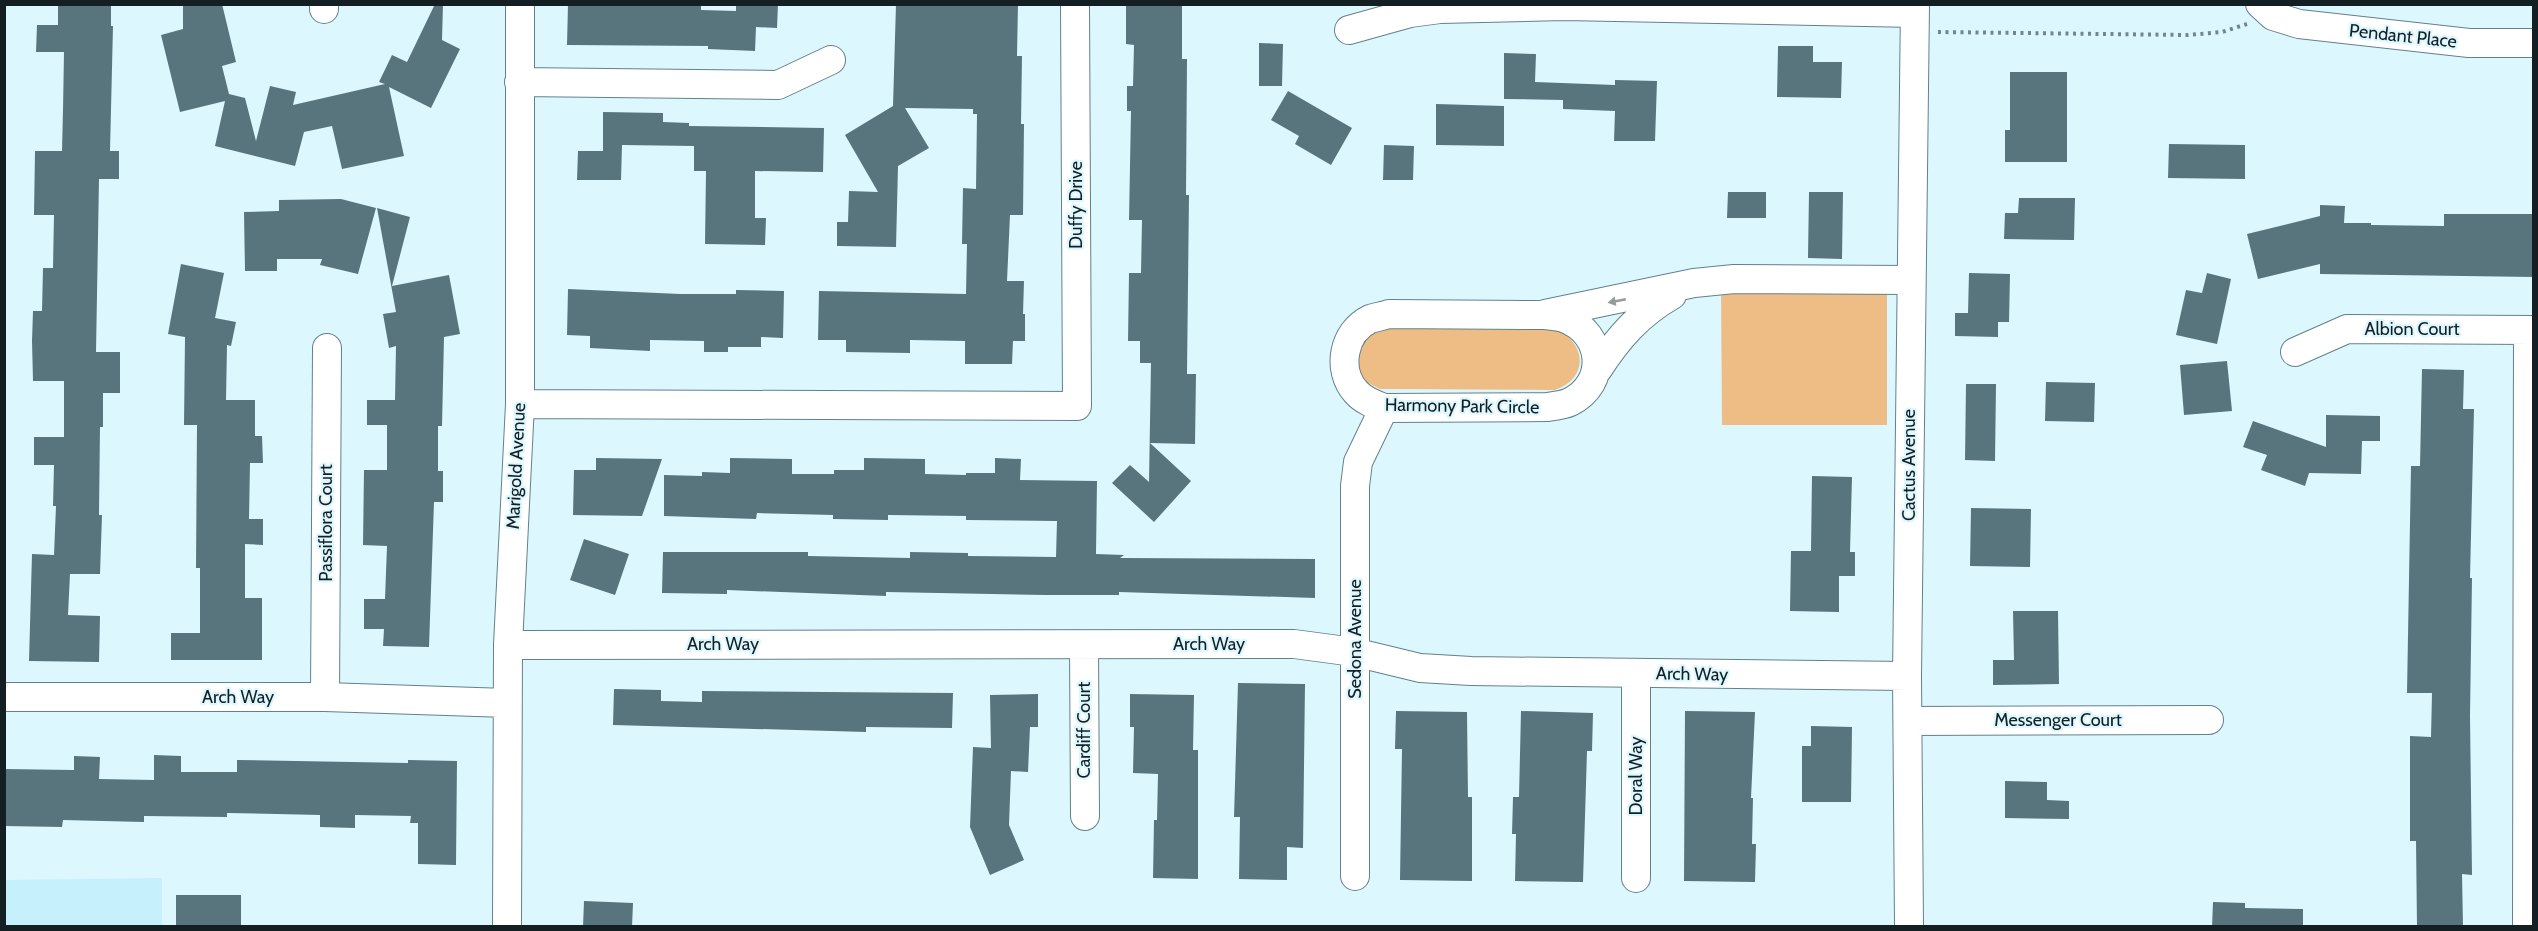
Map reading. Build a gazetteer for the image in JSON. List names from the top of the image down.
{
  "streets": {
    "street": [
      "Pendant Place",
      "Duffy Drive",
      "Albion Court",
      "Harmony Park Circle",
      "Cactus Avenue",
      "Marigold Avenue",
      "Passiflora Court",
      "Sedona Avenue",
      "Arch Way",
      "Messenger Court",
      "Cardiff Court",
      "Doral Way"
    ]
  },
  "crossings": [
    ["Duffy Drive", "Marigold Avenue"],
    ["Harmony Park Circle", "Cactus Avenue"],
    ["Harmony Park Circle", "Sedona Avenue"],
    ["Cactus Avenue", "Arch Way"],
    ["Cactus Avenue", "Messenger Court"],
    ["Marigold Avenue", "Arch Way"],
    ["Passiflora Court", "Arch Way"],
    ["Sedona Avenue", "Arch Way"],
    ["Arch Way", "Cardiff Court"],
    ["Arch Way", "Doral Way"]
  ]
}
